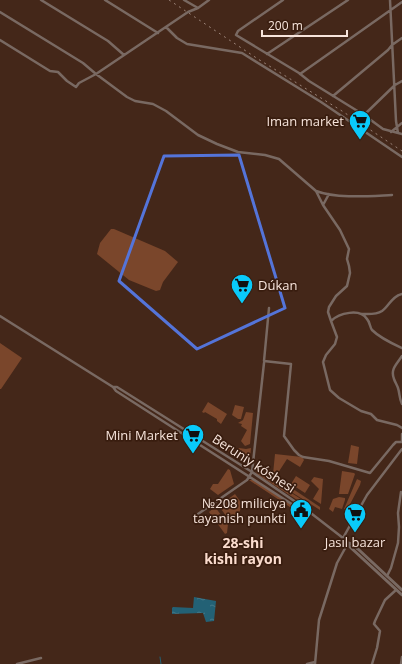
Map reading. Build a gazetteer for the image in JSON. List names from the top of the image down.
{
  "streets": {
    "street": ["Beruniy kóshesi"]
  },
  "districts": ["28-shi kishi rayon"],
  "places": {
    "supermarket": [
      "Iman market",
      "Dúkan",
      "Mini Market",
      "Jasıl bazar"
    ],
    "public building": ["№208 miliciya tayanish punkti"]
  },
  "scale_bar": "200 m"
}
